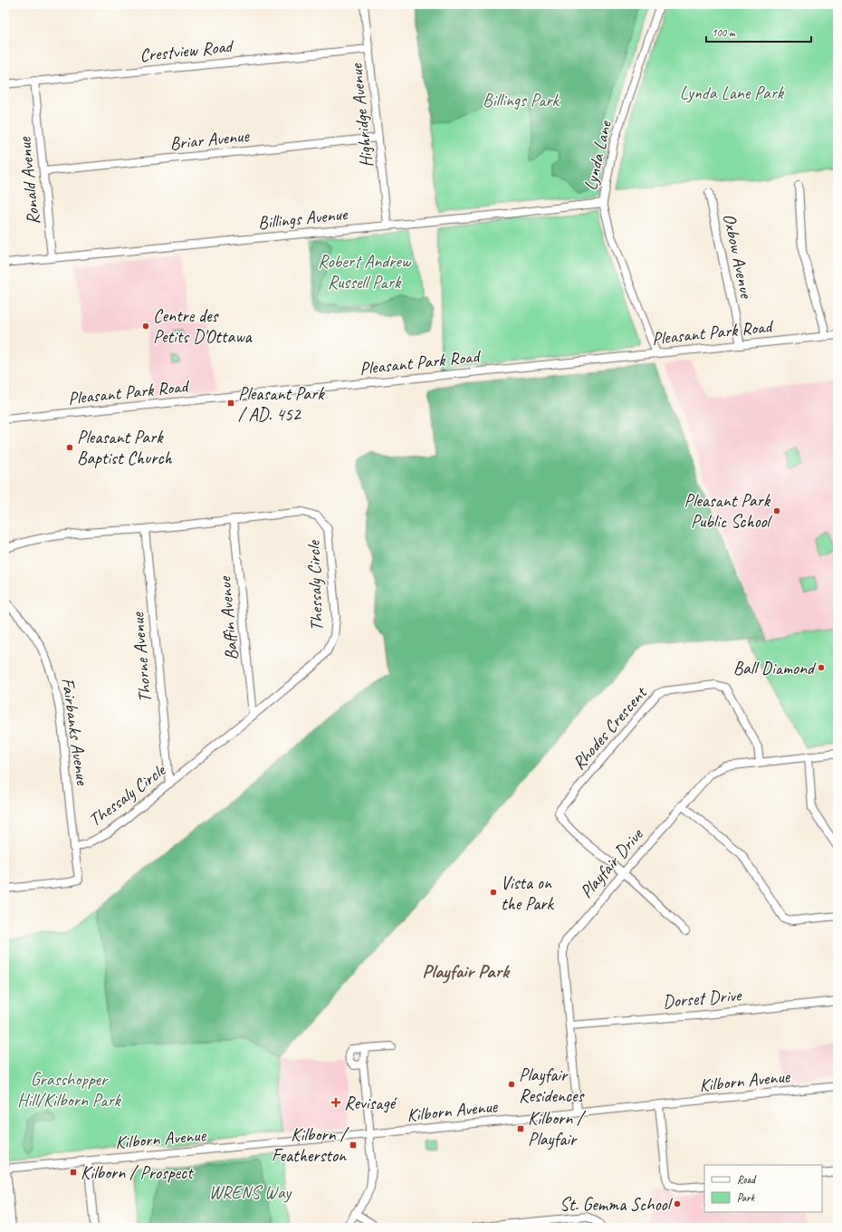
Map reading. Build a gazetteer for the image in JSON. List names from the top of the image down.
{
  "streets": {
    "street": [
      "Crestview Road",
      "Highridge Avenue",
      "Briar Avenue",
      "Lynda Lane",
      "Ronald Avenue",
      "Billings Avenue",
      "Oxbow Avenue",
      "Pleasant Park Road",
      "Thessaly Circle",
      "Baffin Avenue",
      "Thorne Avenue",
      "Rhodes Crescent",
      "Fairbanks Avenue",
      "Playfair Drive",
      "Dorset Drive",
      "Kilborn Avenue"
    ]
  },
  "crossings": [
    ["Crestview Road", "Highridge Avenue"],
    ["Crestview Road", "Ronald Avenue"],
    ["Highridge Avenue", "Briar Avenue"],
    ["Highridge Avenue", "Billings Avenue"],
    ["Briar Avenue", "Ronald Avenue"],
    ["Lynda Lane", "Billings Avenue"],
    ["Lynda Lane", "Pleasant Park Road"],
    ["Ronald Avenue", "Billings Avenue"],
    ["Oxbow Avenue", "Pleasant Park Road"],
    ["Thessaly Circle", "Baffin Avenue"],
    ["Thessaly Circle", "Thorne Avenue"],
    ["Thessaly Circle", "Fairbanks Avenue"],
    ["Rhodes Crescent", "Playfair Drive"],
    ["Playfair Drive", "Dorset Drive"],
    ["Playfair Drive", "Kilborn Avenue"]
  ],
  "districts": ["Playfair Park"],
  "parks": [
    "Lynda Lane Park",
    "Billings Park",
    "Robert Andrew Russell Park",
    "Grasshopper Hill/Kilborn Park",
    "WRENS Way"
  ],
  "places": {
    "other": [
      "Centre des Petits D'Ottawa",
      "Pleasant Park Baptist Church",
      "Pleasant Park Public School",
      "Ball Diamond",
      "Vista on the Park",
      "Playfair Residences",
      "St. Gemma School"
    ],
    "transit": [
      "Pleasant Park / AD. 452",
      "Kilborn / Playfair",
      "Kilborn / Featherston",
      "Kilborn / Prospect"
    ],
    "health": ["Revisagé"]
  },
  "legend": ["Road", "Park"],
  "scale_bar": "100 m"
}
